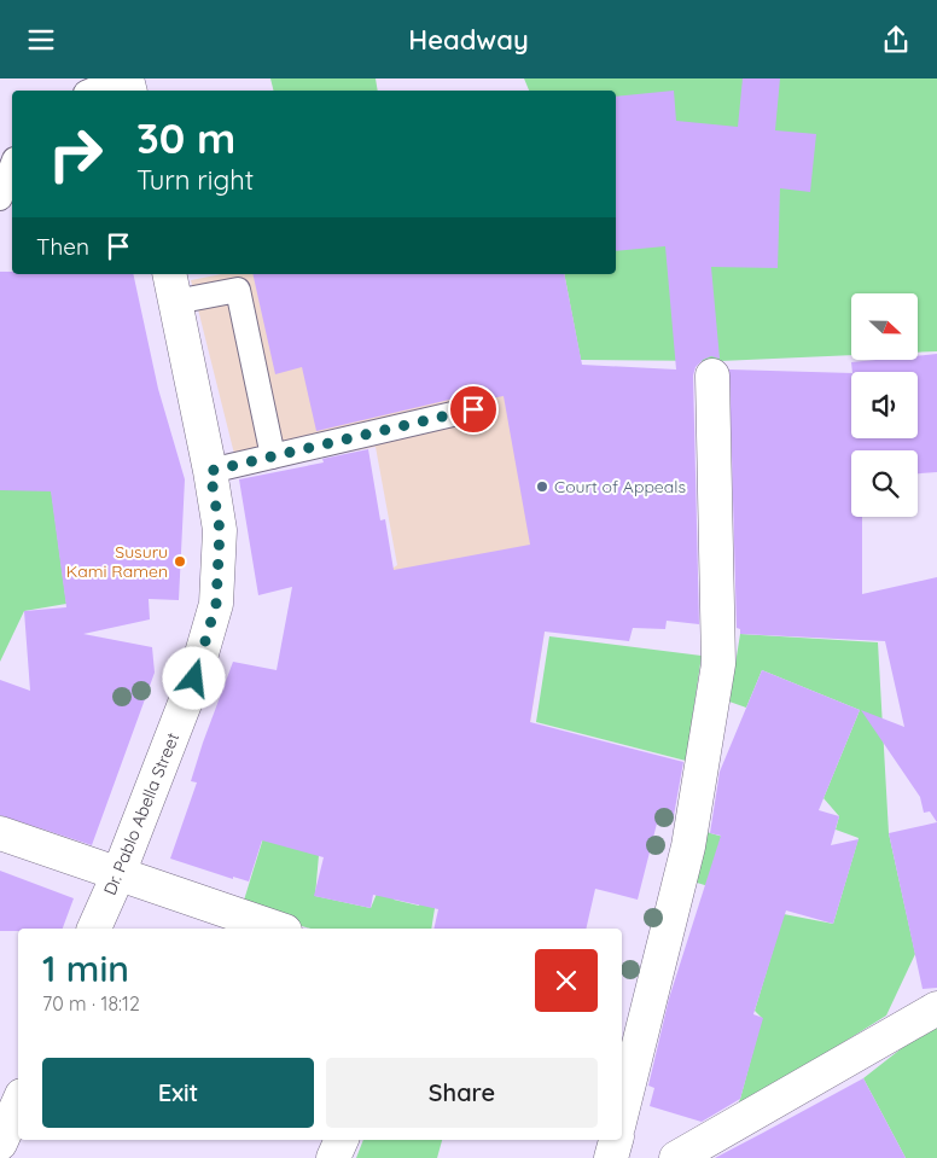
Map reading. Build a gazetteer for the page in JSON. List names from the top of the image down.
{
  "streets": {
    "street": ["Dr. Pablo Abella Street"]
  },
  "places": ["Court of Appeals", "Susuru Kami Ramen"],
  "north": "right",
  "page": {
    "header": "Headway",
    "turn": ["30 m", "Turn right"],
    "then": "Then",
    "heading": ["1 min", "70 m · 18:12"],
    "buttons": ["Exit", "Share"]
  }
}
